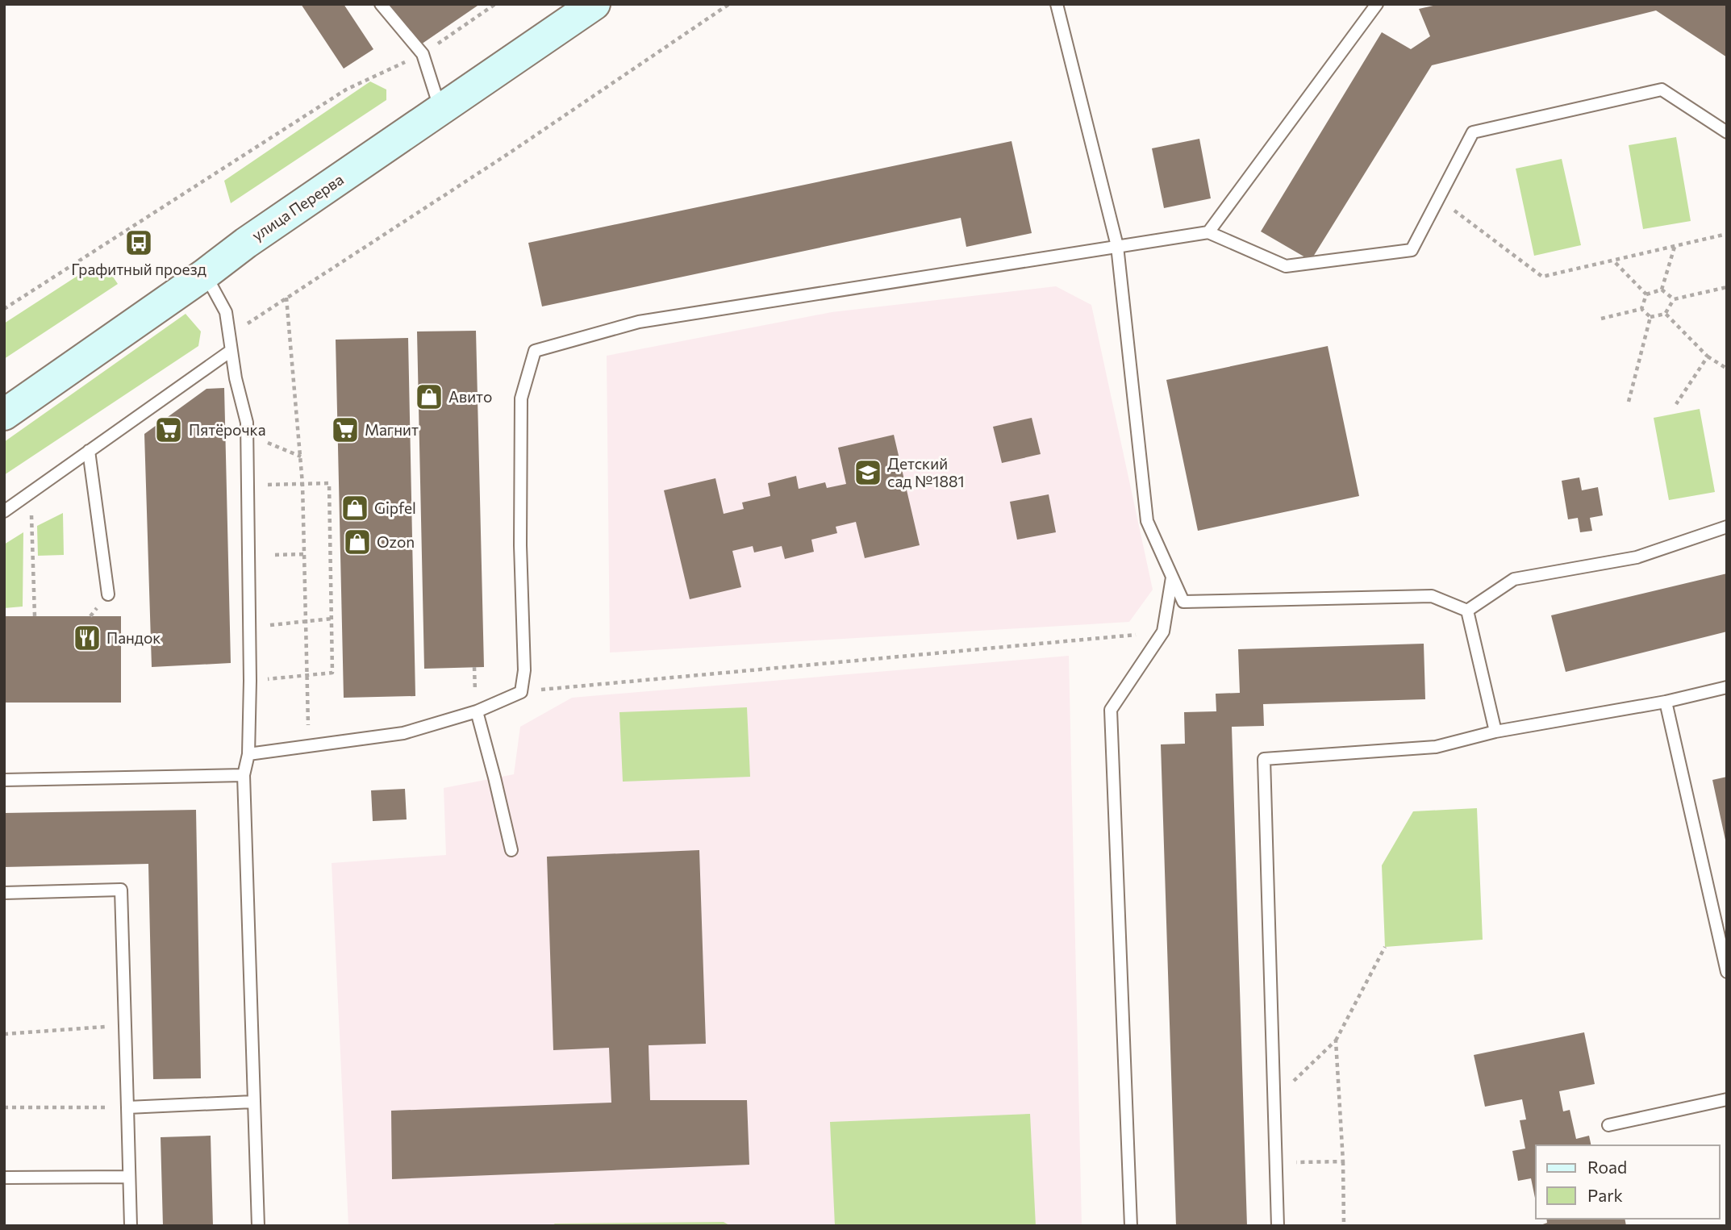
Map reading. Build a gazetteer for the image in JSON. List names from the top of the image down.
{
  "streets": {
    "main road": ["улица Перерва"]
  },
  "places": {
    "bus stop": ["Графитный проезд"],
    "shop": ["Авито", "Gipfel", "Ozon"],
    "supermarket": ["Пятёрочка", "Магнит"],
    "school or university": ["Детский сад №1881"],
    "restaurant": ["Пандок"]
  },
  "legend": ["Road", "Park"]
}
